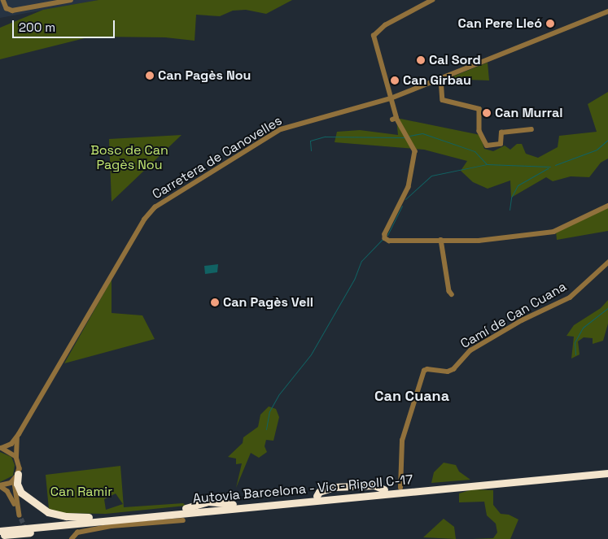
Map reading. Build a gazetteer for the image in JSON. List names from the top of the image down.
{
  "streets": {
    "highway": ["Autovia Barcelona - Vic - Ripoll C-17"],
    "street": ["Carretera de Canovelles", "Camí de Can Cuana"]
  },
  "crossings": [
    ["Camí de Can Cuana", "Autovia Barcelona - Vic - Ripoll C-17"]
  ],
  "districts": ["Can Cuana"],
  "parks": ["Bosc de Can Pagès Nou", "Can Ramir"],
  "places": [
    "Can Pere Lleó",
    "Cal Sord",
    "Can Pagès Nou",
    "Can Girbau",
    "Can Murral",
    "Can Pagès Vell"
  ],
  "scale_bar": "200 m"
}
